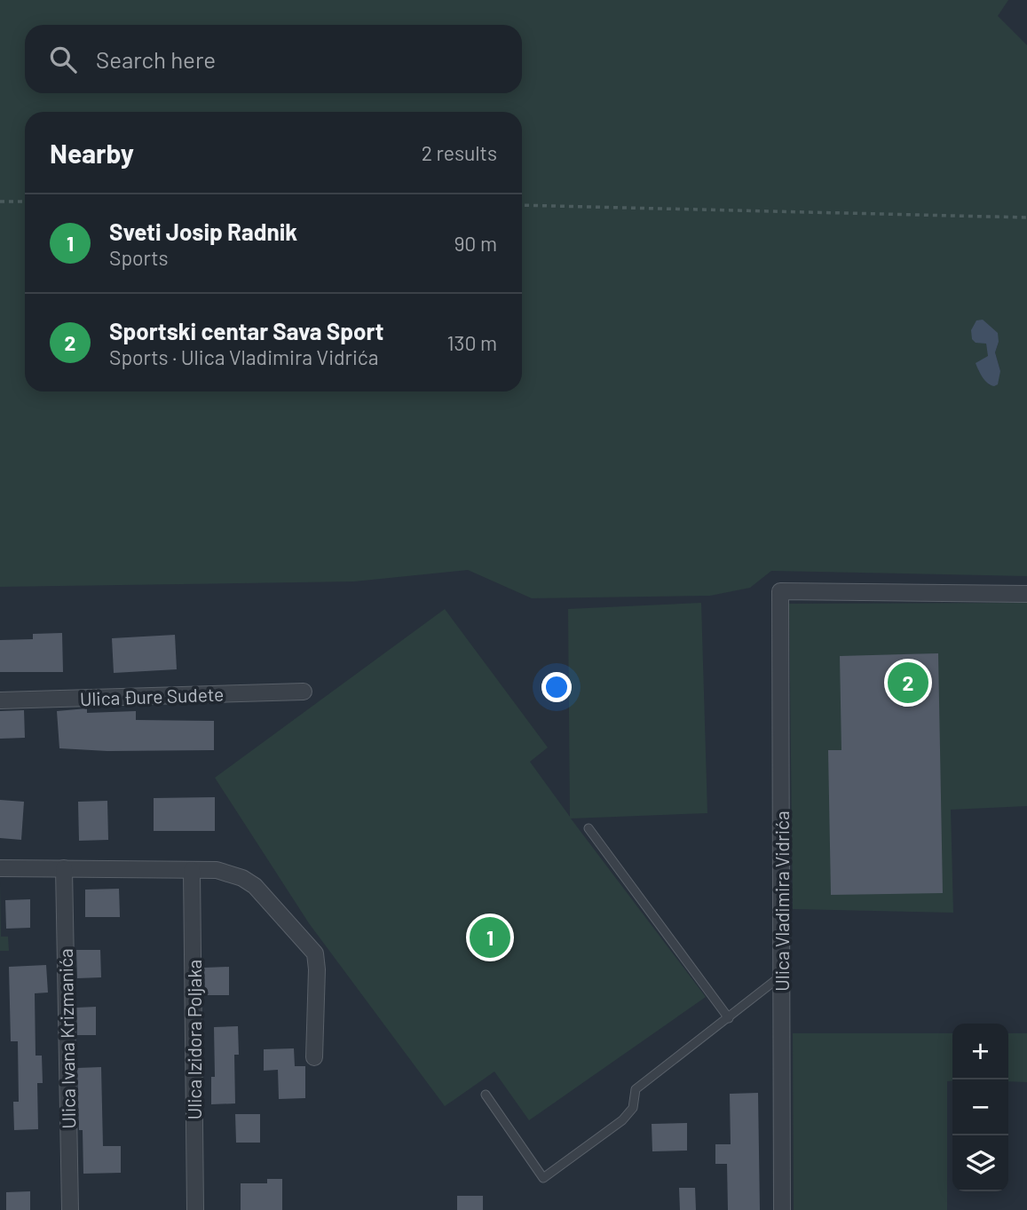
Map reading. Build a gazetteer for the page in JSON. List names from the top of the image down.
{
  "streets": {
    "street": [
      "Ulica Đure Sudete",
      "Ulica Vladimira Vidrića",
      "Ulica Ivana Krizmanića",
      "Ulica Izidora Poljaka"
    ]
  },
  "page": {
    "search": "Search here",
    "heading": ["Nearby", "2 results"],
    "list": [
      {
        "mark": "1",
        "name": "Sveti Josip Radnik",
        "note": "Sports",
        "value": "90 m"
      },
      {
        "mark": "2",
        "name": "Sportski centar Sava Sport",
        "note": "Sports · Ulica Vladimira Vidrića",
        "value": "130 m"
      }
    ],
    "pins": ["2", "1"],
    "map_buttons": ["+", "−"]
  }
}
